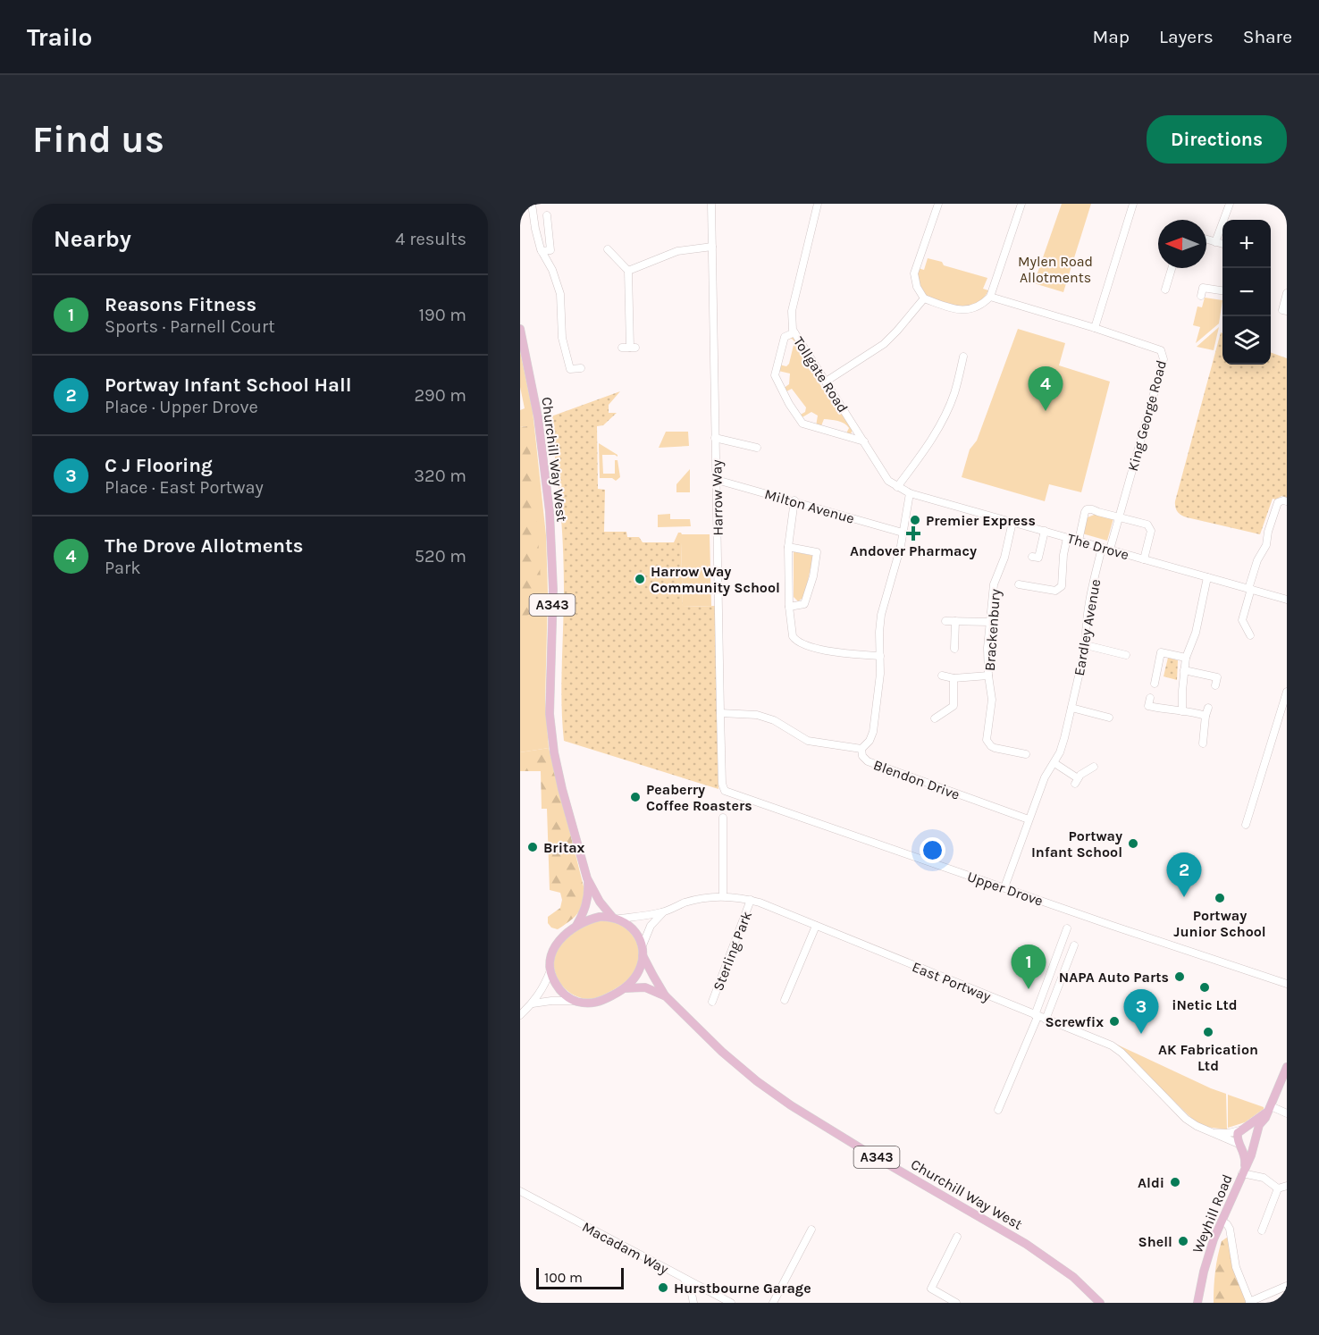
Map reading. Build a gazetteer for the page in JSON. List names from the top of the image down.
{
  "streets": {
    "main road": ["Churchill Way West", "A343", "Weyhill Road"],
    "street": [
      "Tollgate Road",
      "King George Road",
      "Harrow Way",
      "Milton Avenue",
      "The Drove",
      "Eardley Avenue",
      "Brackenbury",
      "Blendon Drive",
      "Upper Drove",
      "Sterling Park",
      "East Portway",
      "Macadam Way"
    ]
  },
  "crossings": [
    ["Tollgate Road", "The Drove"],
    ["King George Road", "The Drove"],
    ["Churchill Way West", "East Portway"],
    ["Harrow Way", "Milton Avenue"],
    ["Harrow Way", "Blendon Drive"],
    ["Harrow Way", "Upper Drove"],
    ["The Drove", "Eardley Avenue"],
    ["The Drove", "Brackenbury"],
    ["Eardley Avenue", "Blendon Drive"],
    ["Eardley Avenue", "Upper Drove"],
    ["Sterling Park", "East Portway"],
    ["East Portway", "Weyhill Road"]
  ],
  "parks": ["Mylen Road Allotments"],
  "places": {
    "other": [
      "Premier Express",
      "Harrow Way Community School",
      "Peaberry Coffee Roasters",
      "Portway Infant School",
      "Britax",
      "Portway Junior School",
      "NAPA Auto Parts",
      "iNetic Ltd",
      "Screwfix",
      "AK Fabrication Ltd",
      "Aldi",
      "Shell",
      "Hurstbourne Garage"
    ],
    "health": ["Andover Pharmacy"]
  },
  "scale_bar": "100 m",
  "north": "left",
  "page": {
    "header": "Trailo",
    "nav": ["Map", "Layers", "Share"],
    "buttons": "Directions",
    "title": "Find us",
    "heading": ["Nearby", "4 results"],
    "map_buttons": ["+", "−"],
    "list": [
      {
        "mark": "1",
        "name": "Reasons Fitness",
        "note": "Sports · Parnell Court",
        "value": "190 m"
      },
      {
        "mark": "2",
        "name": "Portway Infant School Hall",
        "note": "Place · Upper Drove",
        "value": "290 m"
      },
      {
        "mark": "3",
        "name": "C J Flooring",
        "note": "Place · East Portway",
        "value": "320 m"
      },
      {
        "mark": "4",
        "name": "The Drove Allotments",
        "note": "Park",
        "value": "520 m"
      }
    ],
    "pins": [
      "4",
      "2",
      "1",
      "3"
    ],
    "scale": "100 m"
  }
}
